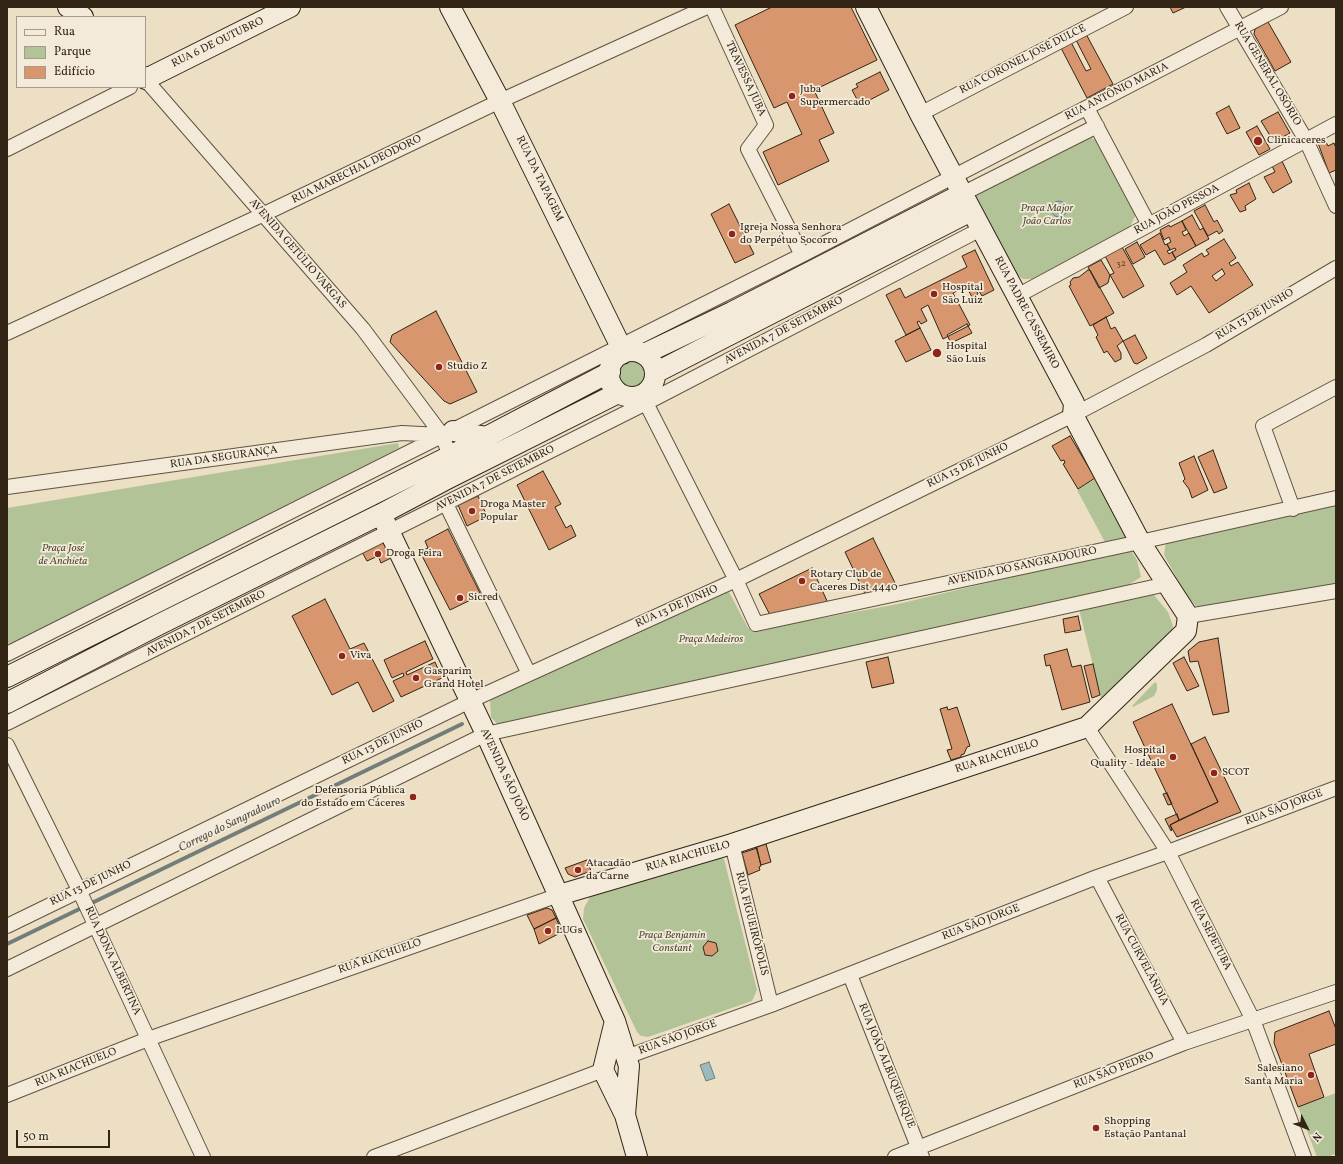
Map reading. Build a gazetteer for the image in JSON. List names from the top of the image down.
{
  "streets": {
    "main road": [
      "RUA 6 DE OUTUBRO",
      "RUA DA TAPAGEM",
      "RUA PADRE CASSEMIRO",
      "AVENIDA 7 DE SETEMBRO",
      "RUA RIACHUELO",
      "AVENIDA SÃO JOÃO"
    ],
    "street": [
      "RUA CORONEL JOSÉ DULCE",
      "RUA GENERAL OSÓRIO",
      "TRAVESSA JUBA",
      "RUA ANTÔNIO MARIA",
      "RUA MARECHAL DEODORO",
      "RUA JOÃO PESSOA",
      "AVENIDA GETÚLIO VARGAS",
      "RUA 13 DE JUNHO",
      "RUA DA SEGURANÇA",
      "AVENIDA DO SANGRADOURO",
      "RUA SÃO JORGE",
      "RUA FIGUEIRÓPOLIS",
      "RUA SEPETUBA",
      "RUA CURVELÂNDIA",
      "RUA DONA ALBERTINA",
      "RUA JOÃO ALBUQUERQUE",
      "RUA SÃO PEDRO"
    ]
  },
  "crossings": [
    ["RUA CORONEL JOSÉ DULCE", "RUA PADRE CASSEMIRO"],
    ["RUA GENERAL OSÓRIO", "RUA ANTÔNIO MARIA"],
    ["RUA GENERAL OSÓRIO", "RUA JOÃO PESSOA"],
    ["RUA ANTÔNIO MARIA", "RUA PADRE CASSEMIRO"],
    ["RUA ANTÔNIO MARIA", "AVENIDA 7 DE SETEMBRO"],
    ["RUA MARECHAL DEODORO", "RUA DA TAPAGEM"],
    ["RUA MARECHAL DEODORO", "AVENIDA GETÚLIO VARGAS"],
    ["RUA DA TAPAGEM", "AVENIDA 7 DE SETEMBRO"],
    ["RUA JOÃO PESSOA", "RUA PADRE CASSEMIRO"],
    ["AVENIDA GETÚLIO VARGAS", "RUA DA SEGURANÇA"],
    ["RUA PADRE CASSEMIRO", "RUA 13 DE JUNHO"],
    ["RUA PADRE CASSEMIRO", "AVENIDA 7 DE SETEMBRO"],
    ["RUA PADRE CASSEMIRO", "AVENIDA DO SANGRADOURO"],
    ["RUA PADRE CASSEMIRO", "RUA RIACHUELO"],
    ["RUA 13 DE JUNHO", "AVENIDA DO SANGRADOURO"],
    ["RUA 13 DE JUNHO", "AVENIDA SÃO JOÃO"],
    ["RUA 13 DE JUNHO", "RUA DONA ALBERTINA"],
    ["AVENIDA 7 DE SETEMBRO", "AVENIDA SÃO JOÃO"],
    ["RUA RIACHUELO", "AVENIDA SÃO JOÃO"],
    ["RUA RIACHUELO", "RUA FIGUEIRÓPOLIS"],
    ["RUA RIACHUELO", "RUA SEPETUBA"],
    ["RUA RIACHUELO", "RUA DONA ALBERTINA"],
    ["AVENIDA SÃO JOÃO", "RUA SÃO JORGE"],
    ["RUA SÃO JORGE", "RUA FIGUEIRÓPOLIS"],
    ["RUA SÃO JORGE", "RUA SEPETUBA"],
    ["RUA SÃO JORGE", "RUA CURVELÂNDIA"],
    ["RUA SÃO JORGE", "RUA JOÃO ALBUQUERQUE"],
    ["RUA SEPETUBA", "RUA SÃO PEDRO"],
    ["RUA CURVELÂNDIA", "RUA SÃO PEDRO"],
    ["RUA JOÃO ALBUQUERQUE", "RUA SÃO PEDRO"]
  ],
  "water": ["Corrego do Sangradouro"],
  "parks": [
    "Praça Major João Carlos",
    "Praça José de Anchieta",
    "Praça Medeiros",
    "Praça Benjamin Constant"
  ],
  "places": [
    "Juba Supermercado",
    "Clinicaceres",
    "Igreja Nossa Senhora do Perpétuo Socorro",
    "Hospital São Luiz",
    "Hospital São Luís",
    "Studio Z",
    "Droga Master Popular",
    "Droga Feira",
    "Rotary Club de Caceres Dist 4440",
    "Sicred",
    "Viva",
    "Gasparim Grand Hotel",
    "Hospital Quality - Ideale",
    "SCOT",
    "Defensoria Pública do Estado em Cáceres",
    "Atacadão da Carne",
    "LUGs",
    "Salesiano Santa Maria",
    "Shopping Estação Pantanal"
  ],
  "house_numbers": ["32"],
  "legend": ["Rua", "Parque", "Edifício"],
  "scale_bar": "50 m",
  "north": "bottom right"
}
